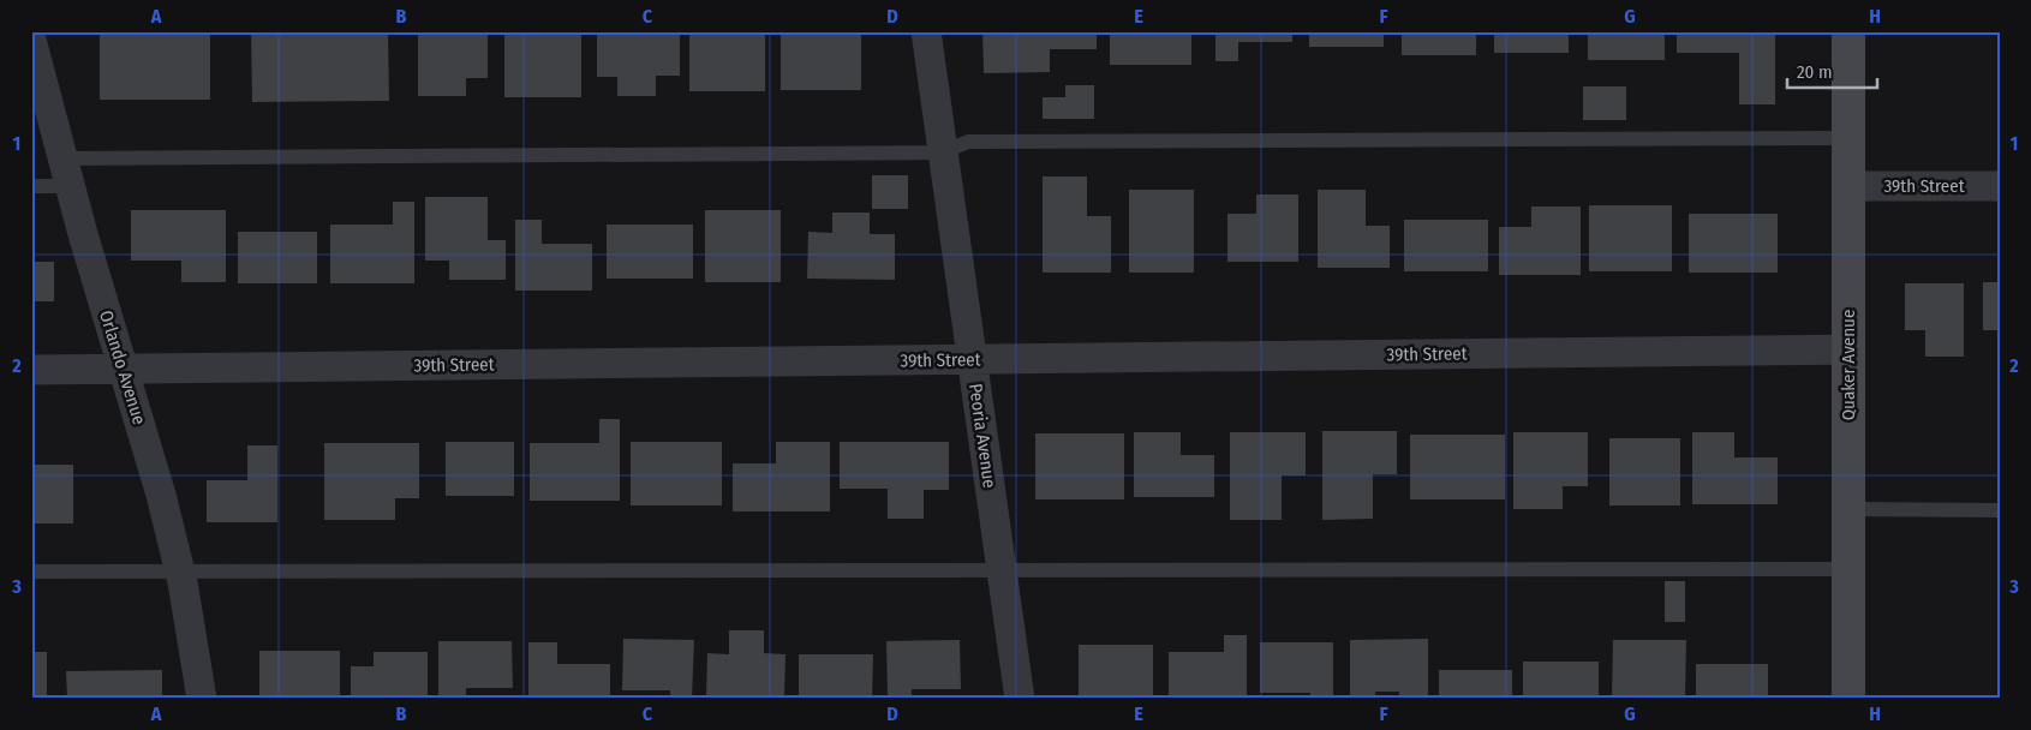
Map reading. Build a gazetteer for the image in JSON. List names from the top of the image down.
{
  "streets": {
    "main road": ["Quaker Avenue"],
    "street": ["39th Street", "Orlando Avenue", "Peoria Avenue"]
  },
  "crossings": [
    ["39th Street", "Quaker Avenue"],
    ["39th Street", "Orlando Avenue"],
    ["39th Street", "Peoria Avenue"]
  ],
  "scale_bar": "20 m",
  "grid": {
    "columns": [
      "A",
      "B",
      "C",
      "D",
      "E",
      "F",
      "G",
      "H"
    ],
    "rows": ["1", "2", "3"]
  }
}
